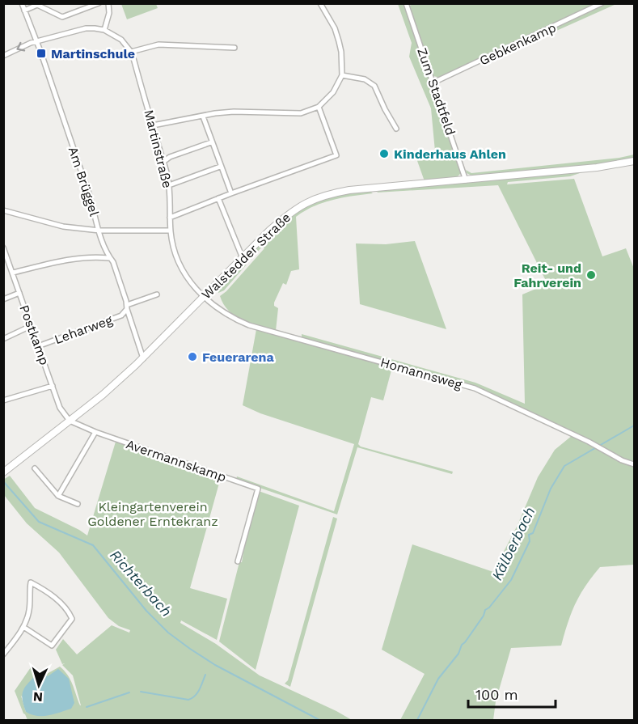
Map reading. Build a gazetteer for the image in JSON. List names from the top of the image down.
{
  "streets": {
    "main road": ["Walstedder Straße"],
    "street": [
      "Gebkenkamp",
      "Zum Stadtfeld",
      "Martinstraße",
      "Am Brüggel",
      "Leharweg",
      "Postkamp",
      "Homannsweg",
      "Avermannskamp"
    ]
  },
  "crossings": [
    ["Gebkenkamp", "Zum Stadtfeld"],
    ["Zum Stadtfeld", "Walstedder Straße"],
    ["Martinstraße", "Walstedder Straße"],
    ["Martinstraße", "Homannsweg"],
    ["Am Brüggel", "Walstedder Straße"],
    ["Am Brüggel", "Leharweg"],
    ["Walstedder Straße", "Postkamp"],
    ["Walstedder Straße", "Homannsweg"],
    ["Walstedder Straße", "Avermannskamp"],
    ["Leharweg", "Postkamp"],
    ["Postkamp", "Avermannskamp"]
  ],
  "water": ["Kälberbach", "Richterbach"],
  "parks": ["Kleingartenverein Goldener Erntekranz"],
  "places": {
    "transit": ["Martinschule"],
    "other": ["Kinderhaus Ahlen", "Reit- und Fahrverein", "Feuerarena"]
  },
  "scale_bar": "100 m",
  "north": "bottom"
}
